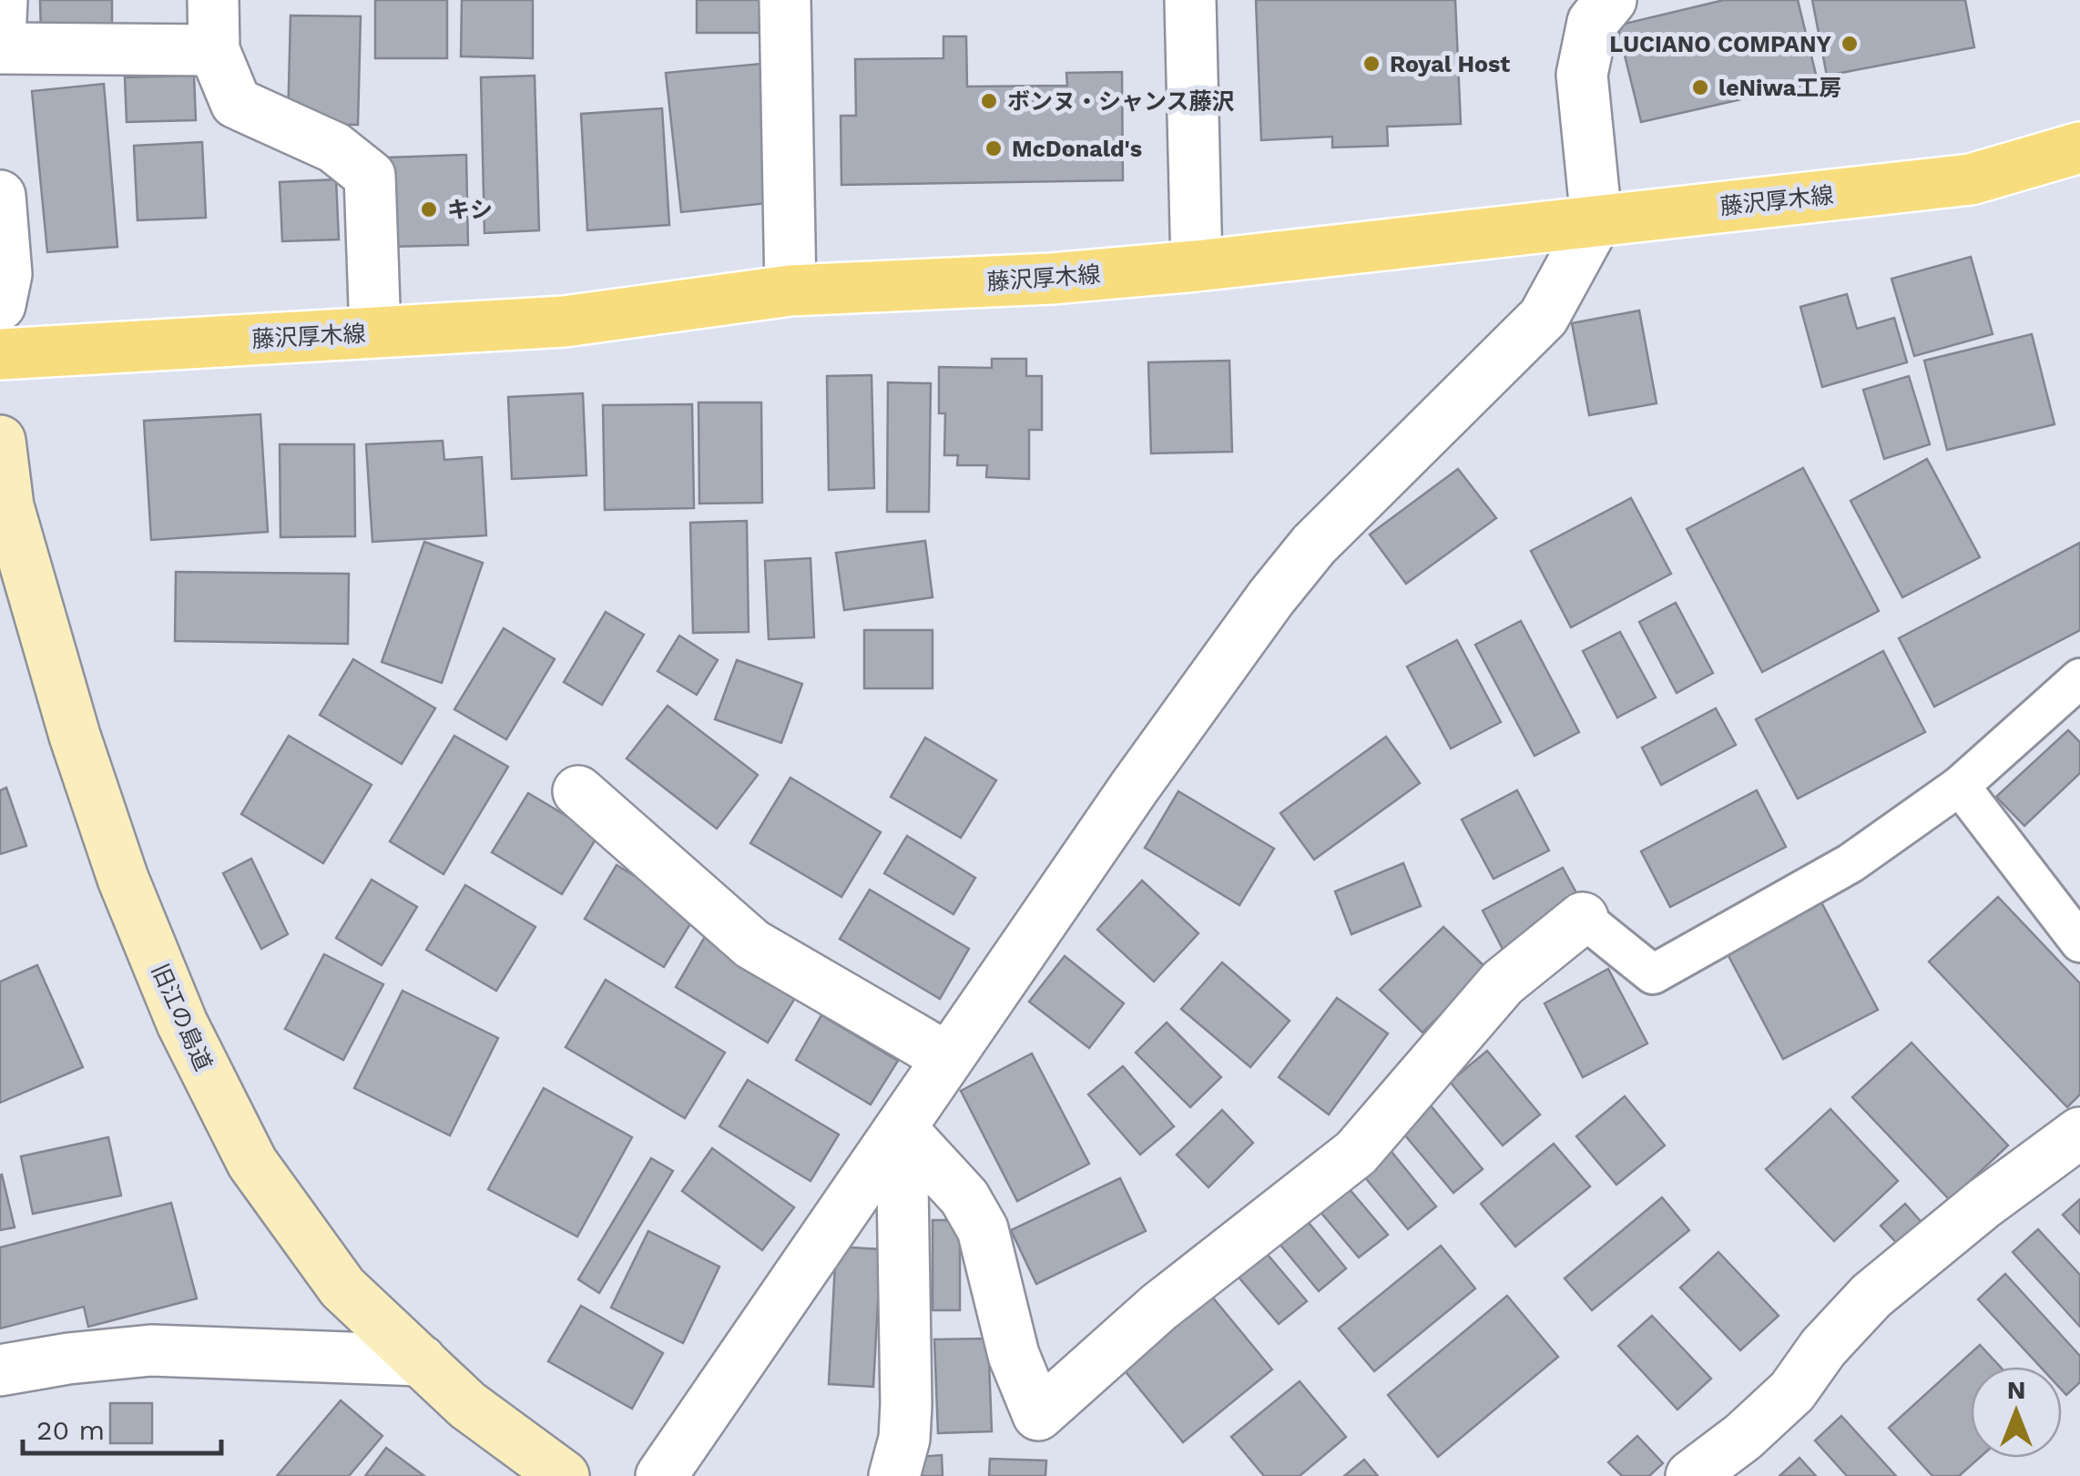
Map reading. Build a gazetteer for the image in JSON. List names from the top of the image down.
{
  "streets": {
    "main road": ["藤沢厚木線"],
    "street": ["旧江の島道"]
  },
  "places": [
    "LUCIANO COMPANY",
    "Royal Host",
    "leNiwa工房",
    "ボンヌ・シャンス藤沢",
    "McDonald's",
    "キシ"
  ],
  "scale_bar": "20 m",
  "north": "top"
}
